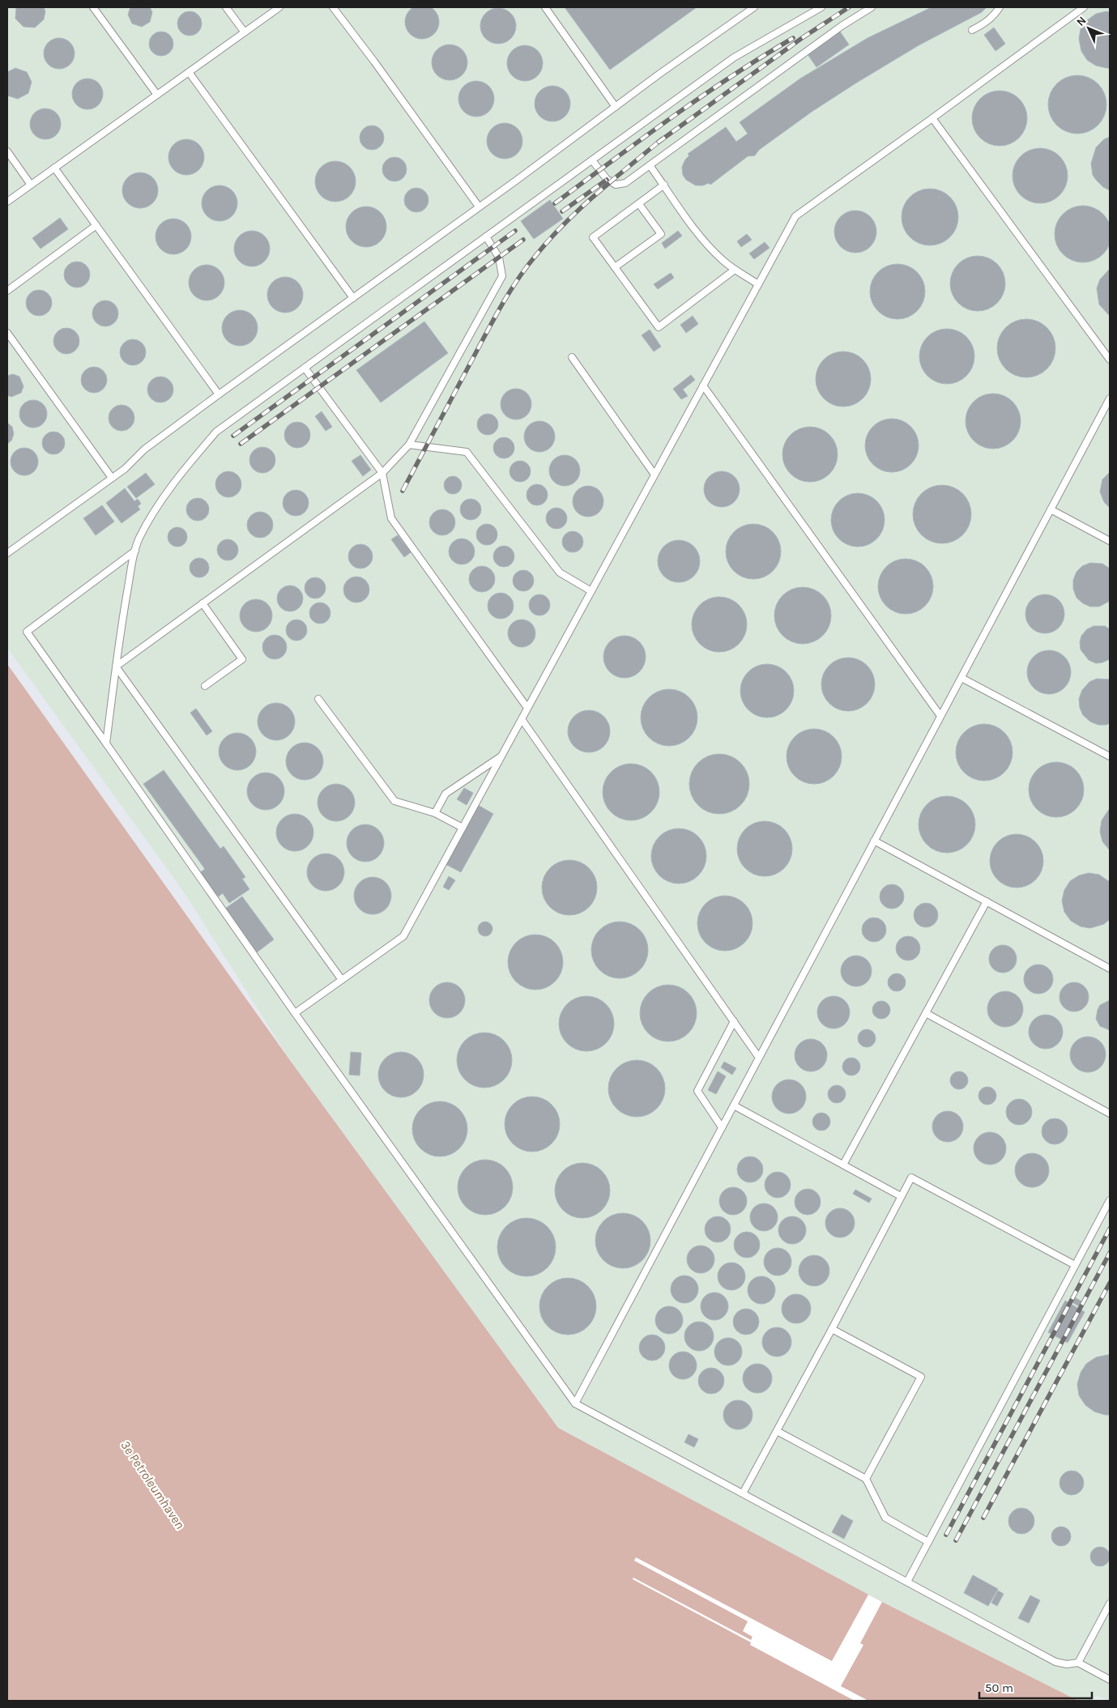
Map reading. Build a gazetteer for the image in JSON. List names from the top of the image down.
{
  "water": ["3e Petroleumhaven"],
  "scale_bar": "50 m",
  "north": "top left"
}
